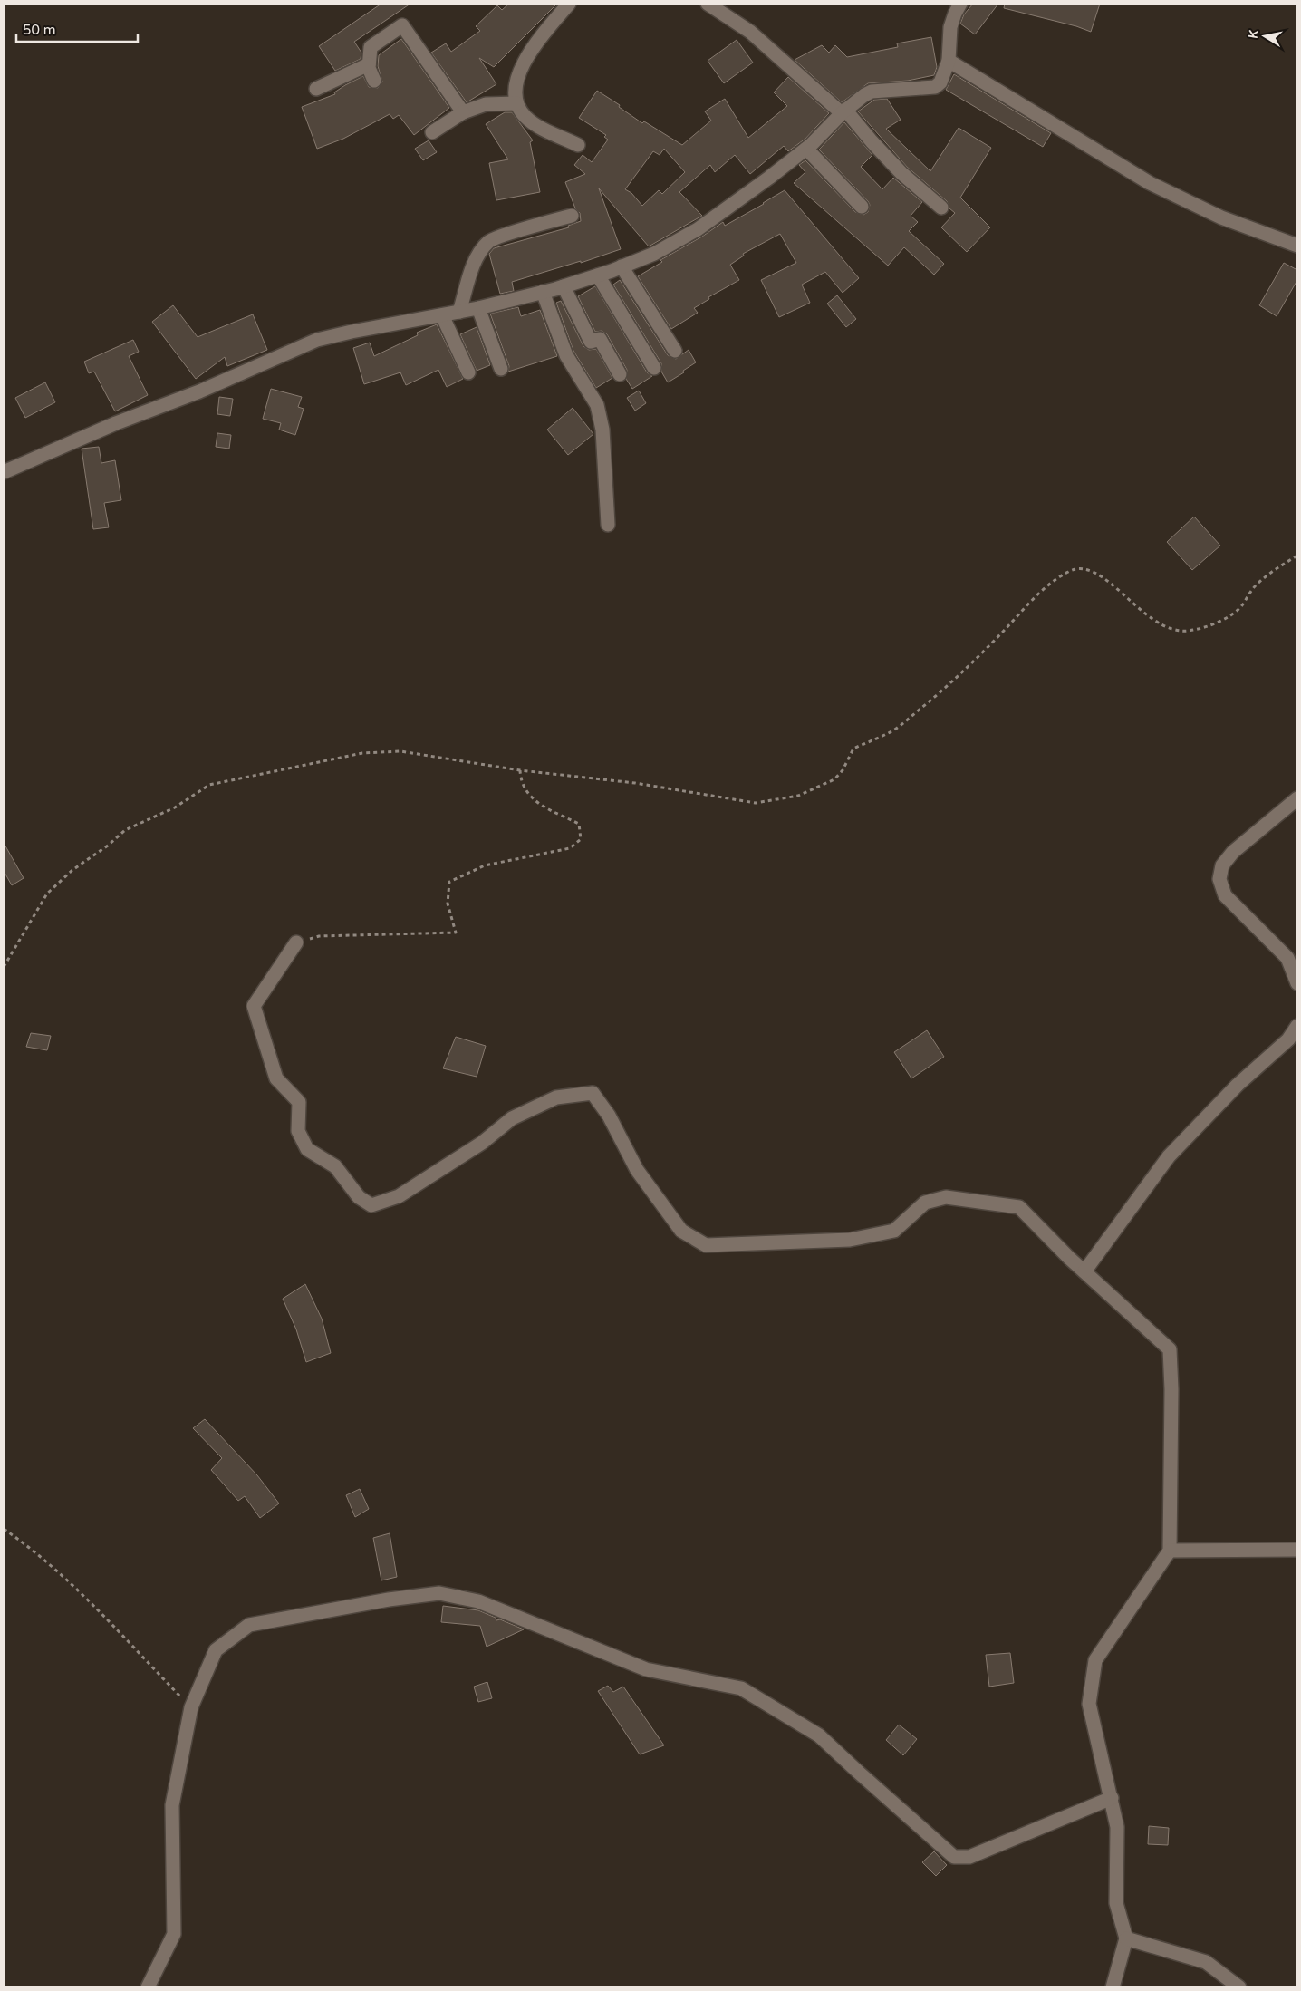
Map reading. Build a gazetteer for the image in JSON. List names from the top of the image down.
{
  "scale_bar": "50 m",
  "north": "left"
}
